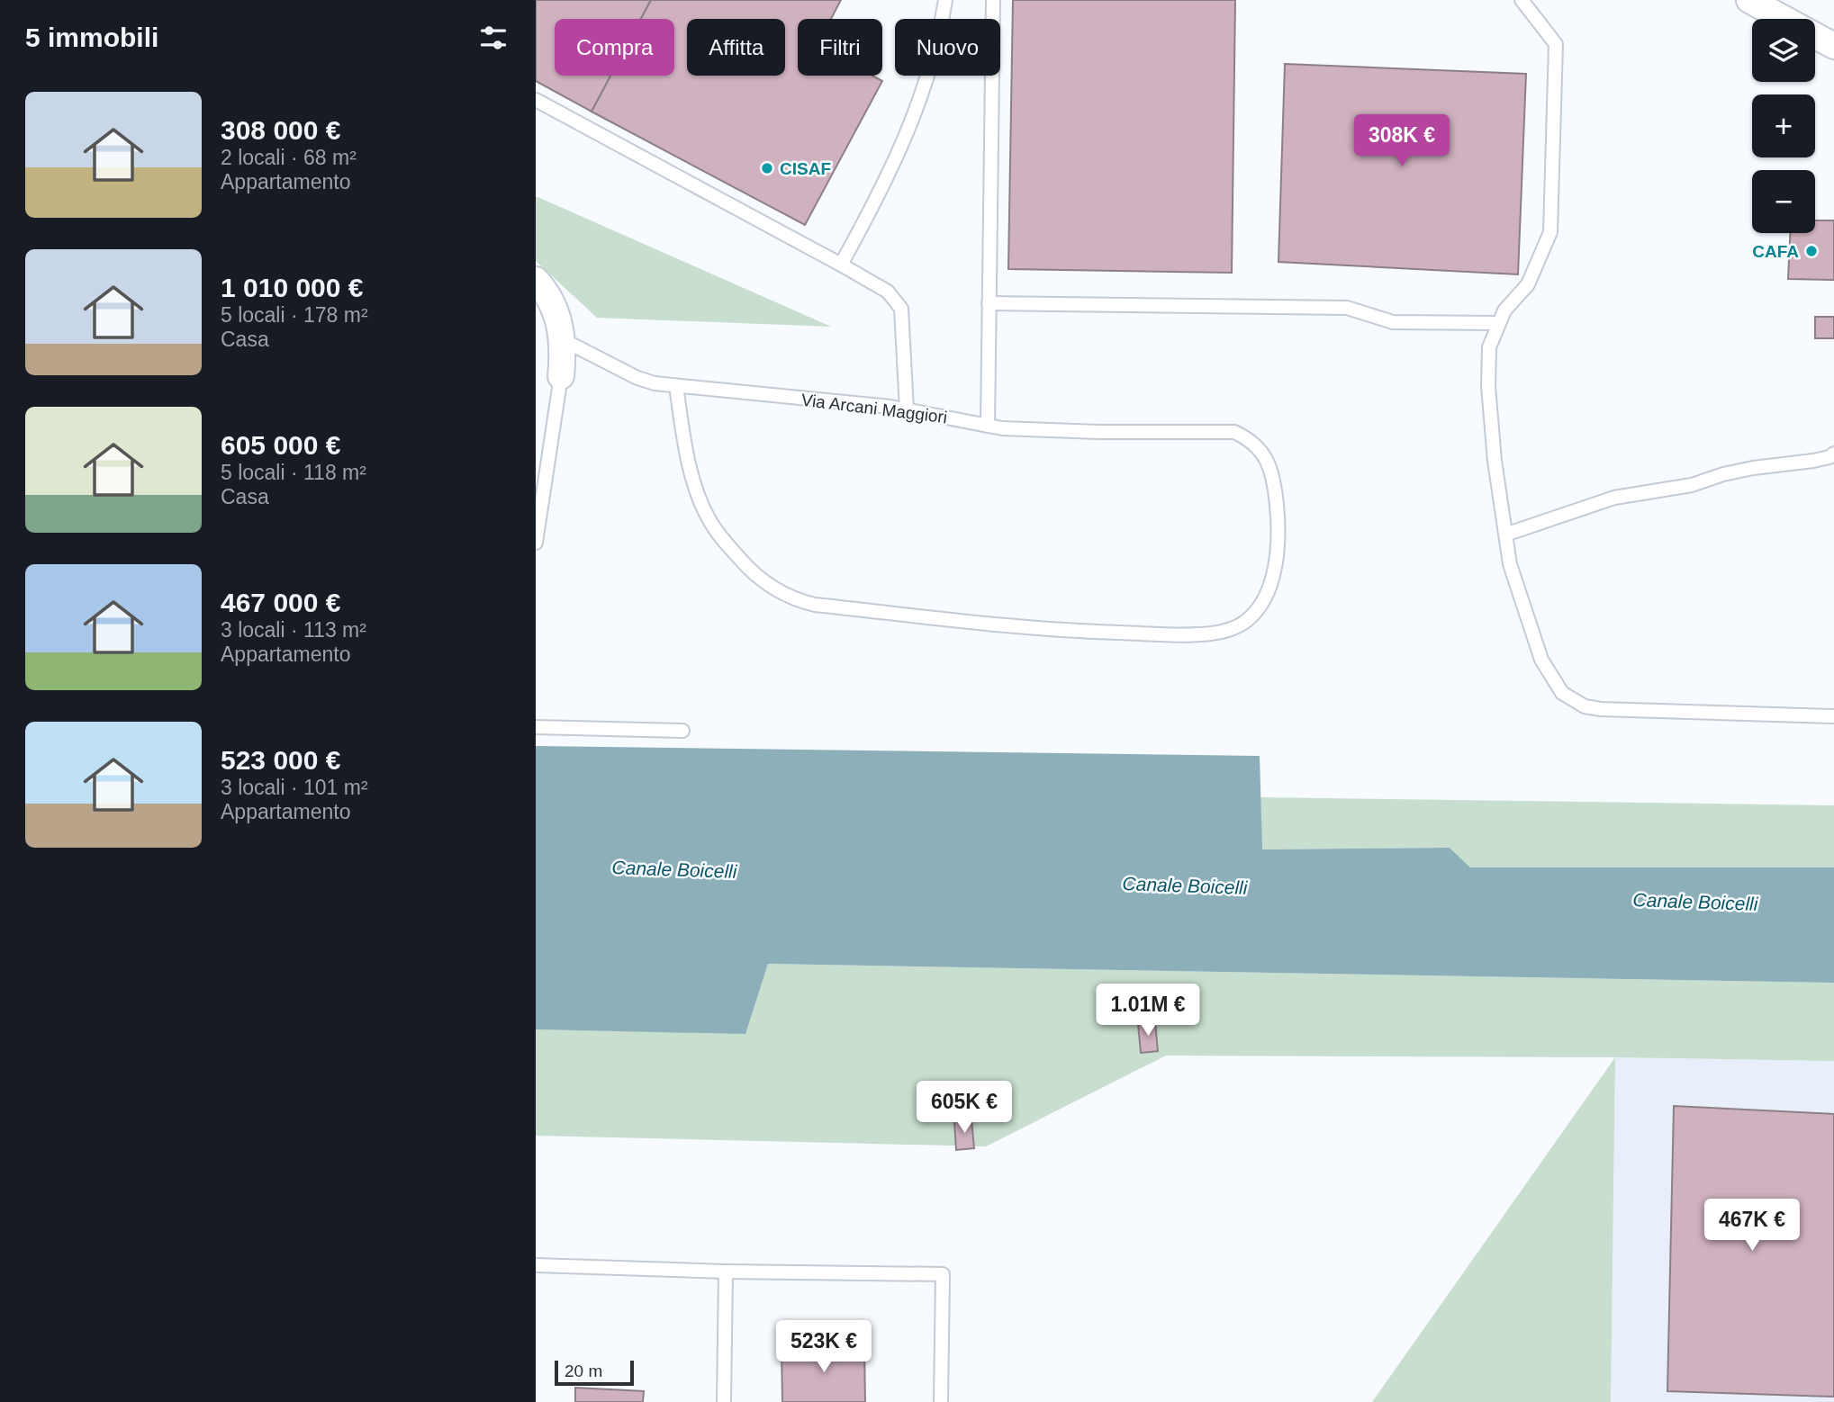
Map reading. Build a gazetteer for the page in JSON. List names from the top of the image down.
{
  "streets": {
    "lane": ["Via Arcani Maggiori"]
  },
  "water": ["Canale Boicelli"],
  "places": ["CISAF", "CAFA"],
  "scale_bar": "20 m",
  "page": {
    "heading": "5 immobili",
    "map_buttons": ["+", "−"],
    "chip": [
      "Compra",
      "Affitta",
      "Filtri",
      "Nuovo"
    ],
    "list": [
      {
        "name": "308 000 €",
        "note": "2 locali · 68 m² · Appartamento"
      },
      {
        "name": "1 010 000 €",
        "note": "5 locali · 178 m² · Casa"
      },
      {
        "name": "605 000 €",
        "note": "5 locali · 118 m² · Casa"
      },
      {
        "name": "467 000 €",
        "note": "3 locali · 113 m² · Appartamento"
      },
      {
        "name": "523 000 €",
        "note": "3 locali · 101 m² · Appartamento"
      }
    ],
    "price": [
      "308K €",
      "1.01M €",
      "605K €",
      "467K €",
      "523K €"
    ],
    "scale": "20 m"
  }
}
